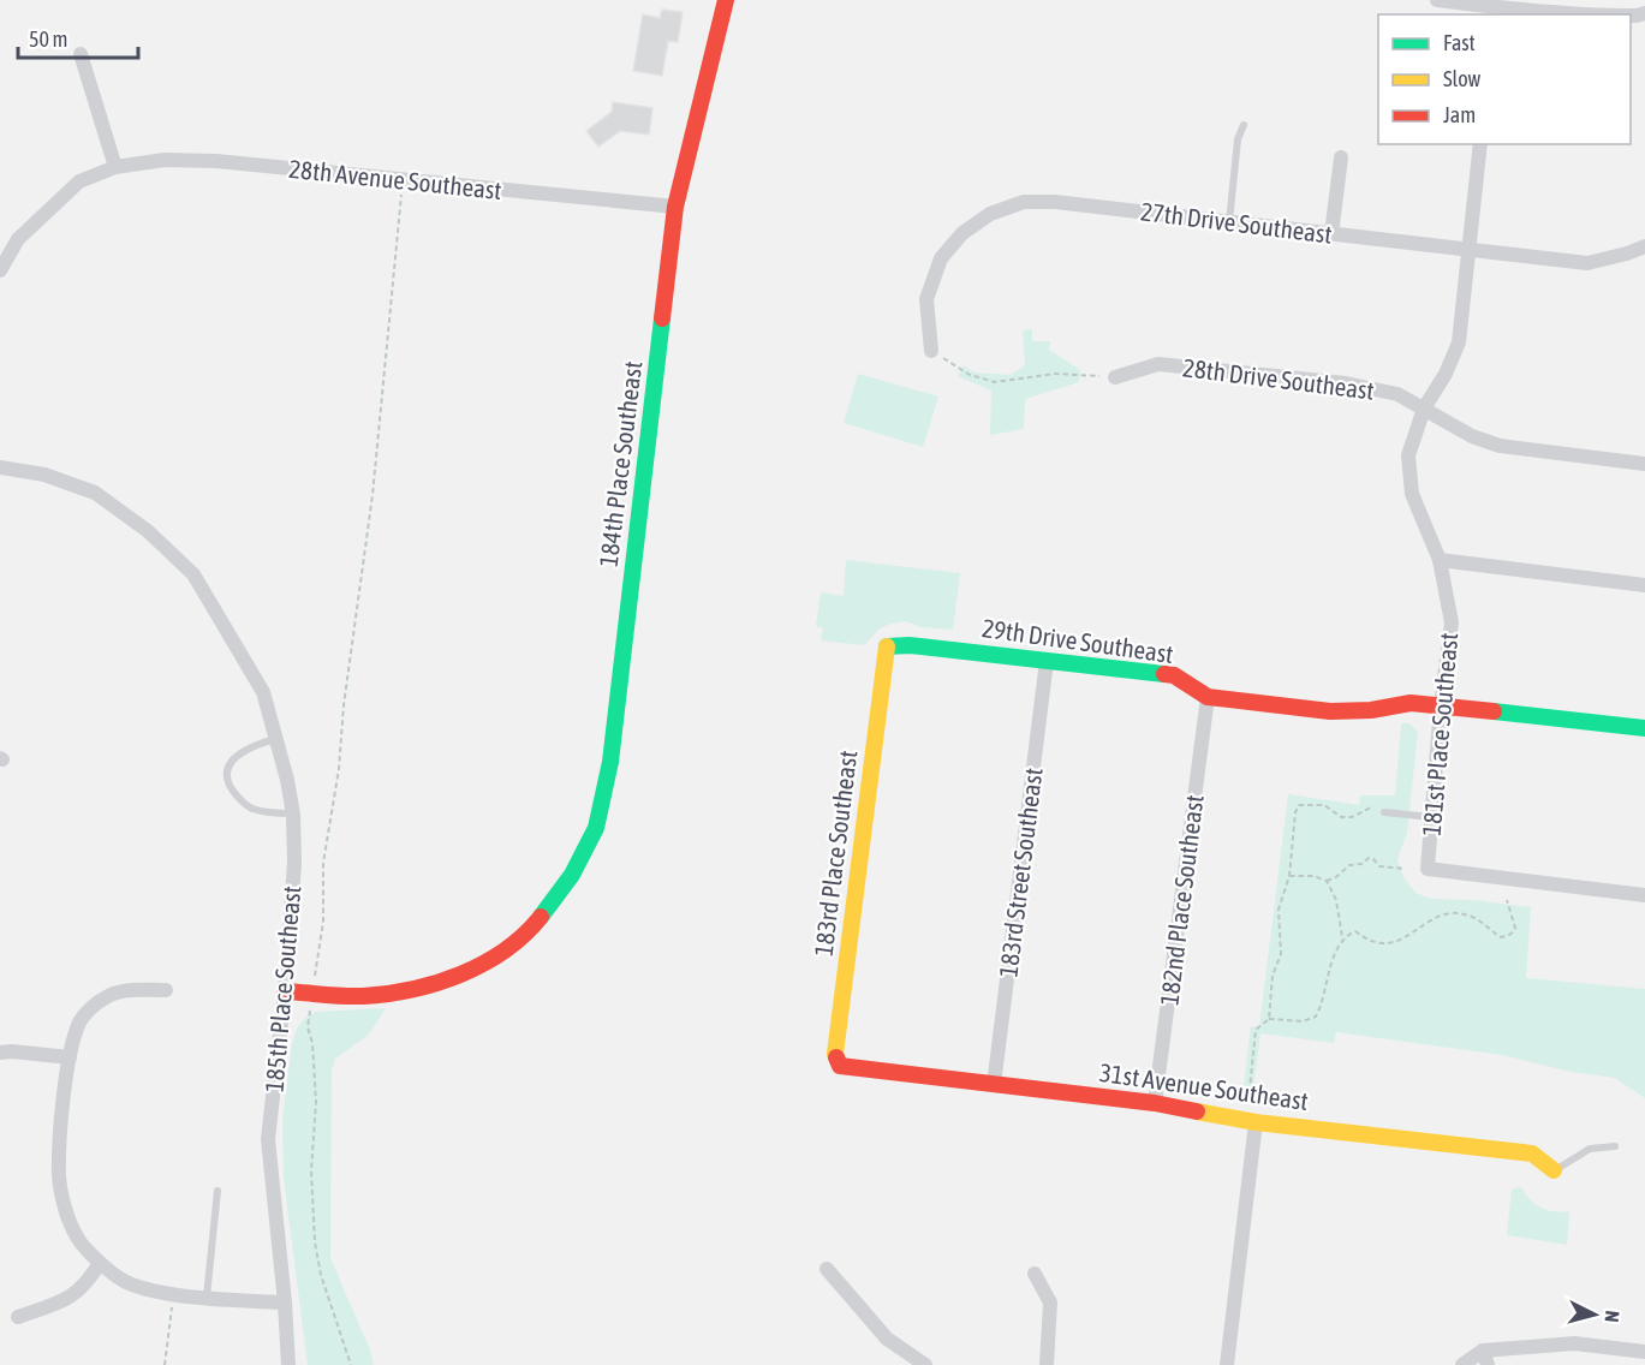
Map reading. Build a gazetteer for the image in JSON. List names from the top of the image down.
{
  "streets": {
    "street": [
      "28th Avenue Southeast",
      "27th Drive Southeast",
      "28th Drive Southeast",
      "184th Place Southeast",
      "29th Drive Southeast",
      "181st Place Southeast",
      "183rd Place Southeast",
      "183rd Street Southeast",
      "182nd Place Southeast",
      "185th Place Southeast",
      "31st Avenue Southeast"
    ]
  },
  "crossings": [
    ["28th Avenue Southeast", "184th Place Southeast"],
    ["27th Drive Southeast", "181st Place Southeast"],
    ["28th Drive Southeast", "181st Place Southeast"],
    ["29th Drive Southeast", "181st Place Southeast"],
    ["29th Drive Southeast", "183rd Place Southeast"],
    ["29th Drive Southeast", "183rd Street Southeast"],
    ["29th Drive Southeast", "182nd Place Southeast"],
    ["183rd Place Southeast", "31st Avenue Southeast"],
    ["183rd Street Southeast", "31st Avenue Southeast"],
    ["182nd Place Southeast", "31st Avenue Southeast"]
  ],
  "legend": ["Fast", "Slow", "Jam"],
  "scale_bar": "50 m",
  "north": "right"
}
